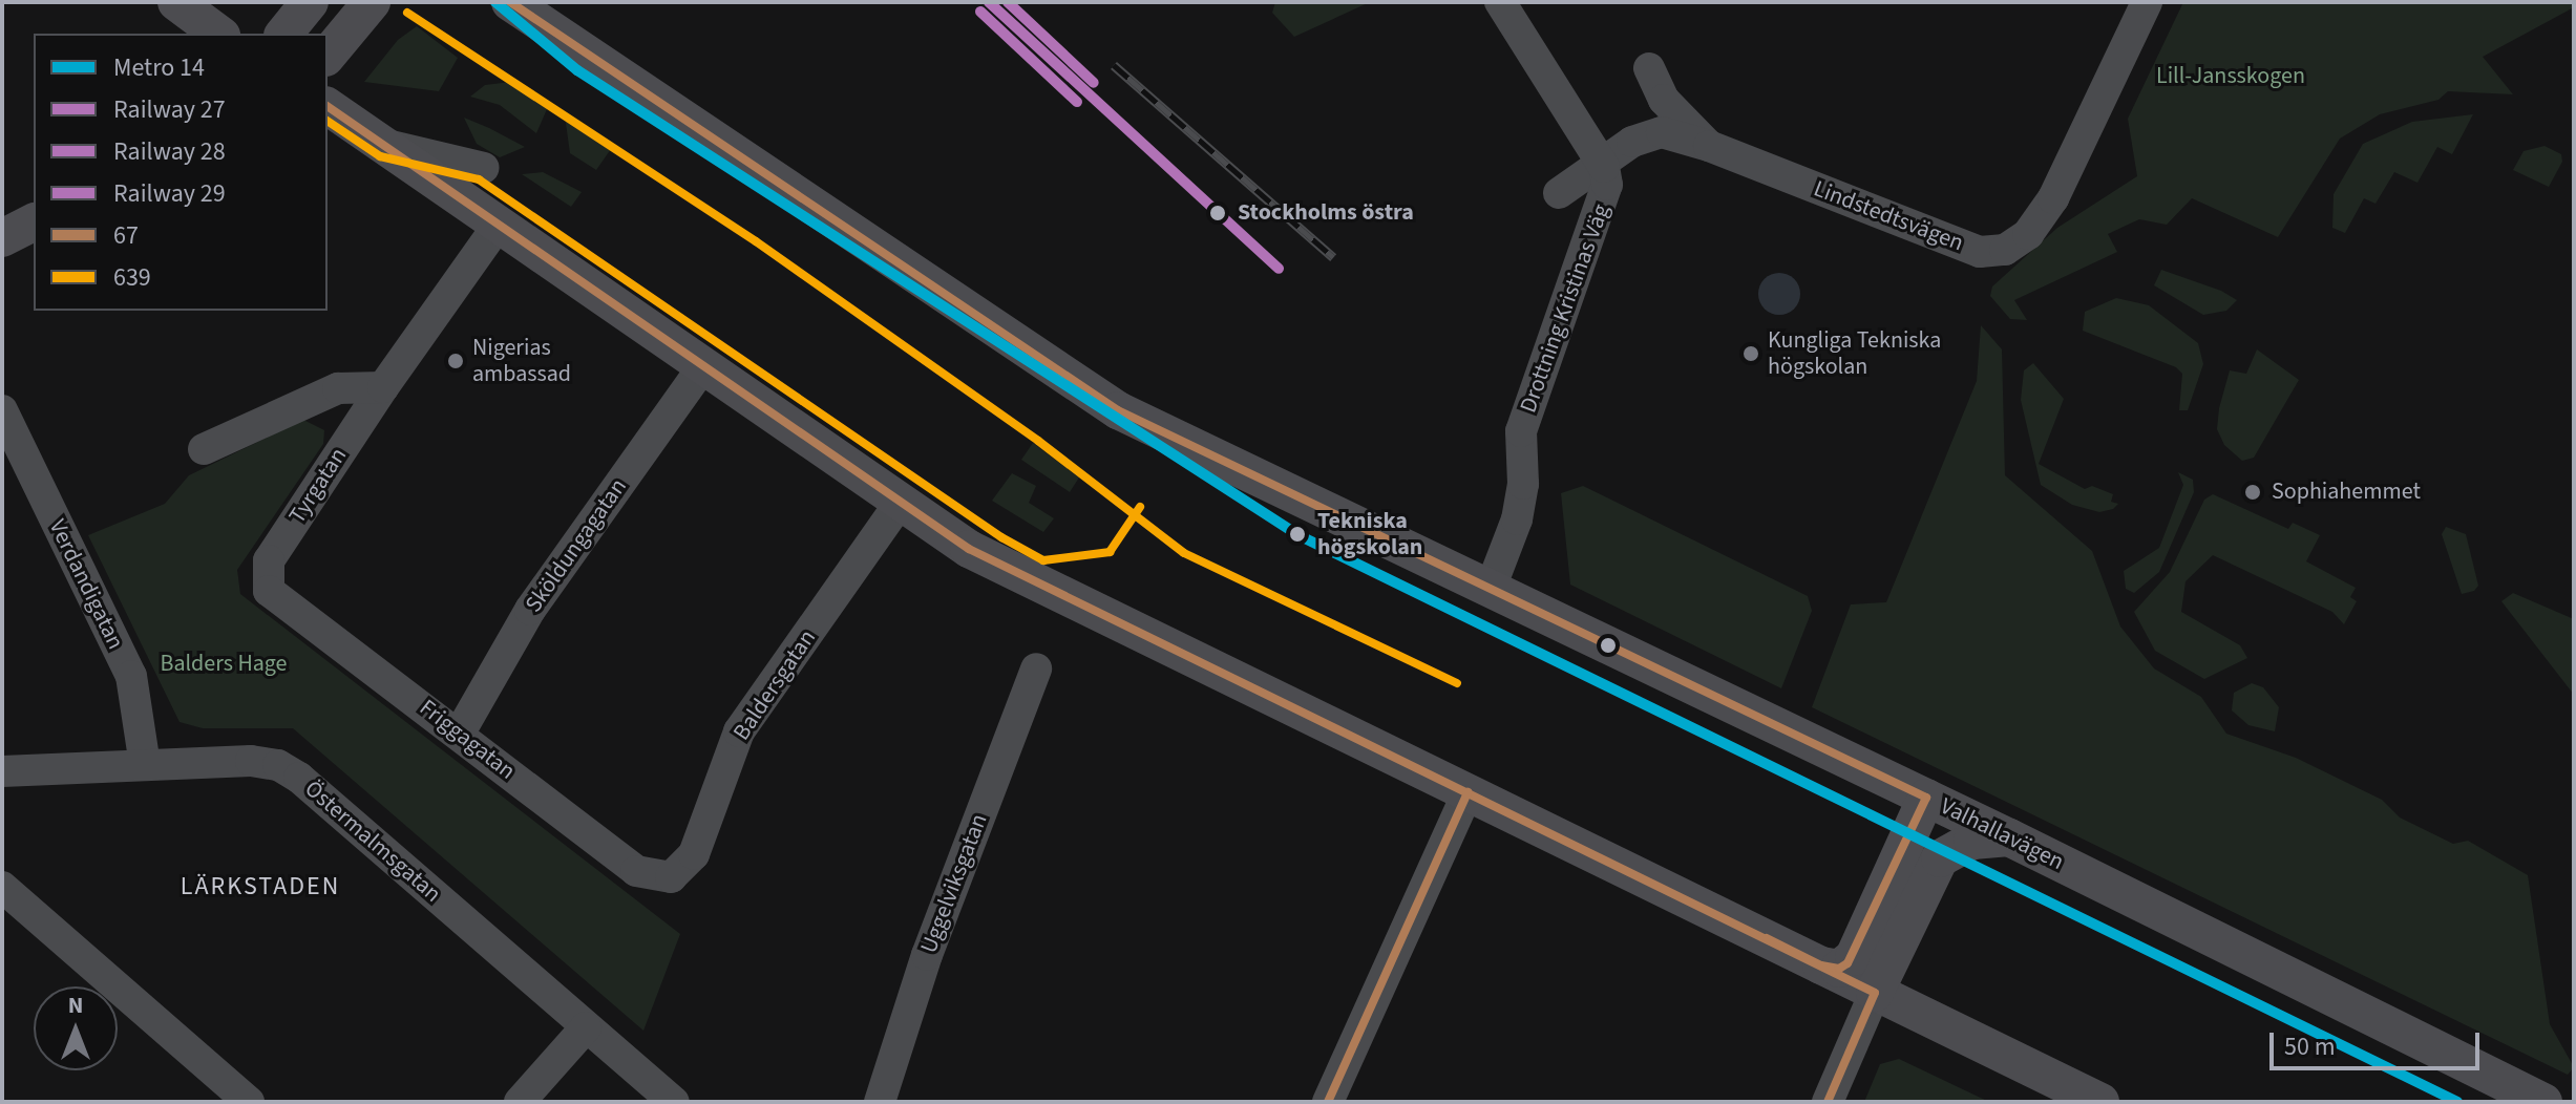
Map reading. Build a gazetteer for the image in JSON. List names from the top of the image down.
{
  "streets": {
    "main road": ["Valhallavägen"],
    "street": [
      "Lindstedtsvägen",
      "Drottning Kristinas Väg",
      "Tyrgatan",
      "Sköldungagatan",
      "Verdandigatan",
      "Baldersgatan",
      "Friggagatan",
      "Östermalmsgatan",
      "Uggelviksgatan"
    ]
  },
  "crossings": [
    ["Drottning Kristinas Väg", "Valhallavägen"],
    ["Tyrgatan", "Friggagatan"],
    ["Sköldungagatan", "Friggagatan"],
    ["Verdandigatan", "Östermalmsgatan"],
    ["Baldersgatan", "Friggagatan"]
  ],
  "districts": ["LÄRKSTADEN"],
  "parks": ["Lill-Jansskogen", "Balders Hage"],
  "places": [
    "Stockholms östra",
    "Kungliga Tekniska högskolan",
    "Nigerias ambassad",
    "Sophiahemmet",
    "Tekniska högskolan"
  ],
  "lines": [
    "metro line 14",
    "rail line 27",
    "rail line 29",
    "transit line 67",
    "rail line 28",
    "transit line 639"
  ],
  "legend": [
    "Metro 14",
    "Railway 27",
    "Railway 28",
    "Railway 29",
    "67",
    "639"
  ],
  "scale_bar": "50 m",
  "north": "top"
}
